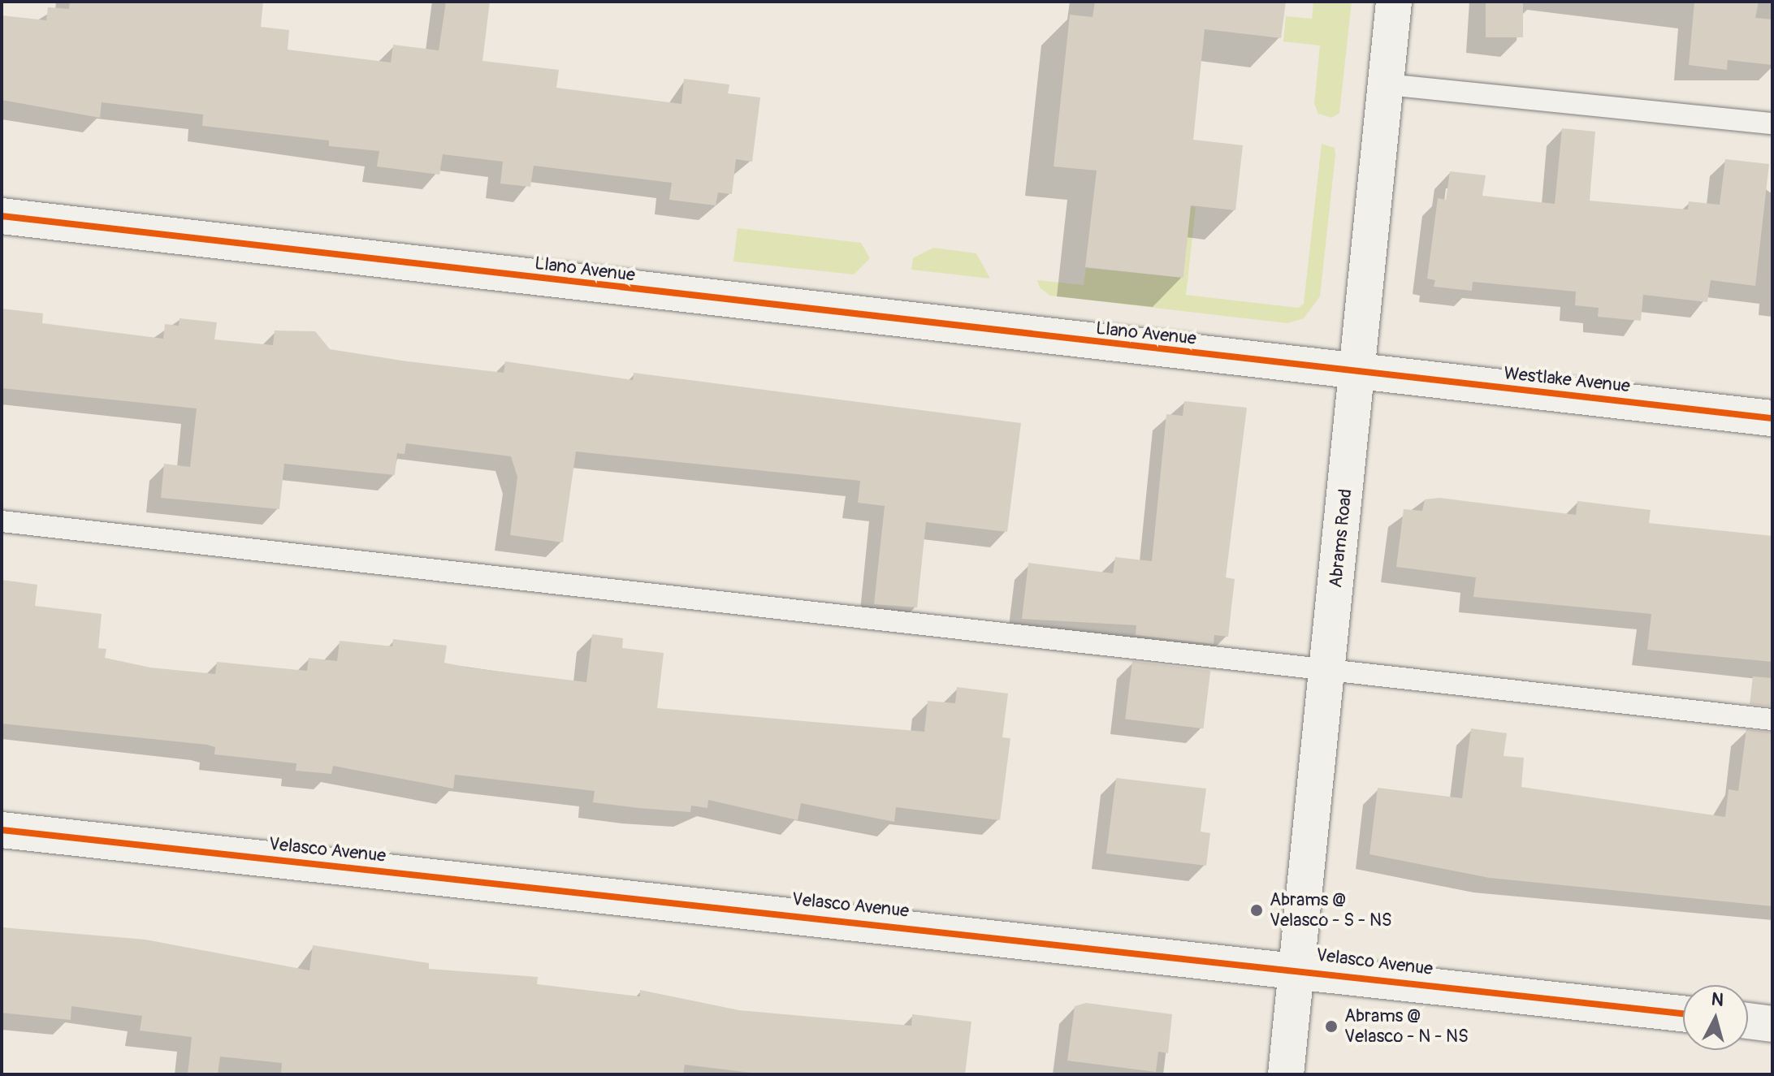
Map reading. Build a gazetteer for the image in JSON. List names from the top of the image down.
{
  "streets": {
    "street": [
      "Llano Avenue",
      "Westlake Avenue",
      "Abrams Road",
      "Velasco Avenue"
    ]
  },
  "crossings": [
    ["Llano Avenue", "Westlake Avenue"],
    ["Llano Avenue", "Abrams Road"],
    ["Westlake Avenue", "Abrams Road"],
    ["Abrams Road", "Velasco Avenue"]
  ],
  "places": ["Abrams @ Velasco - S - NS", "Abrams @ Velasco - N - NS"],
  "north": "top"
}
